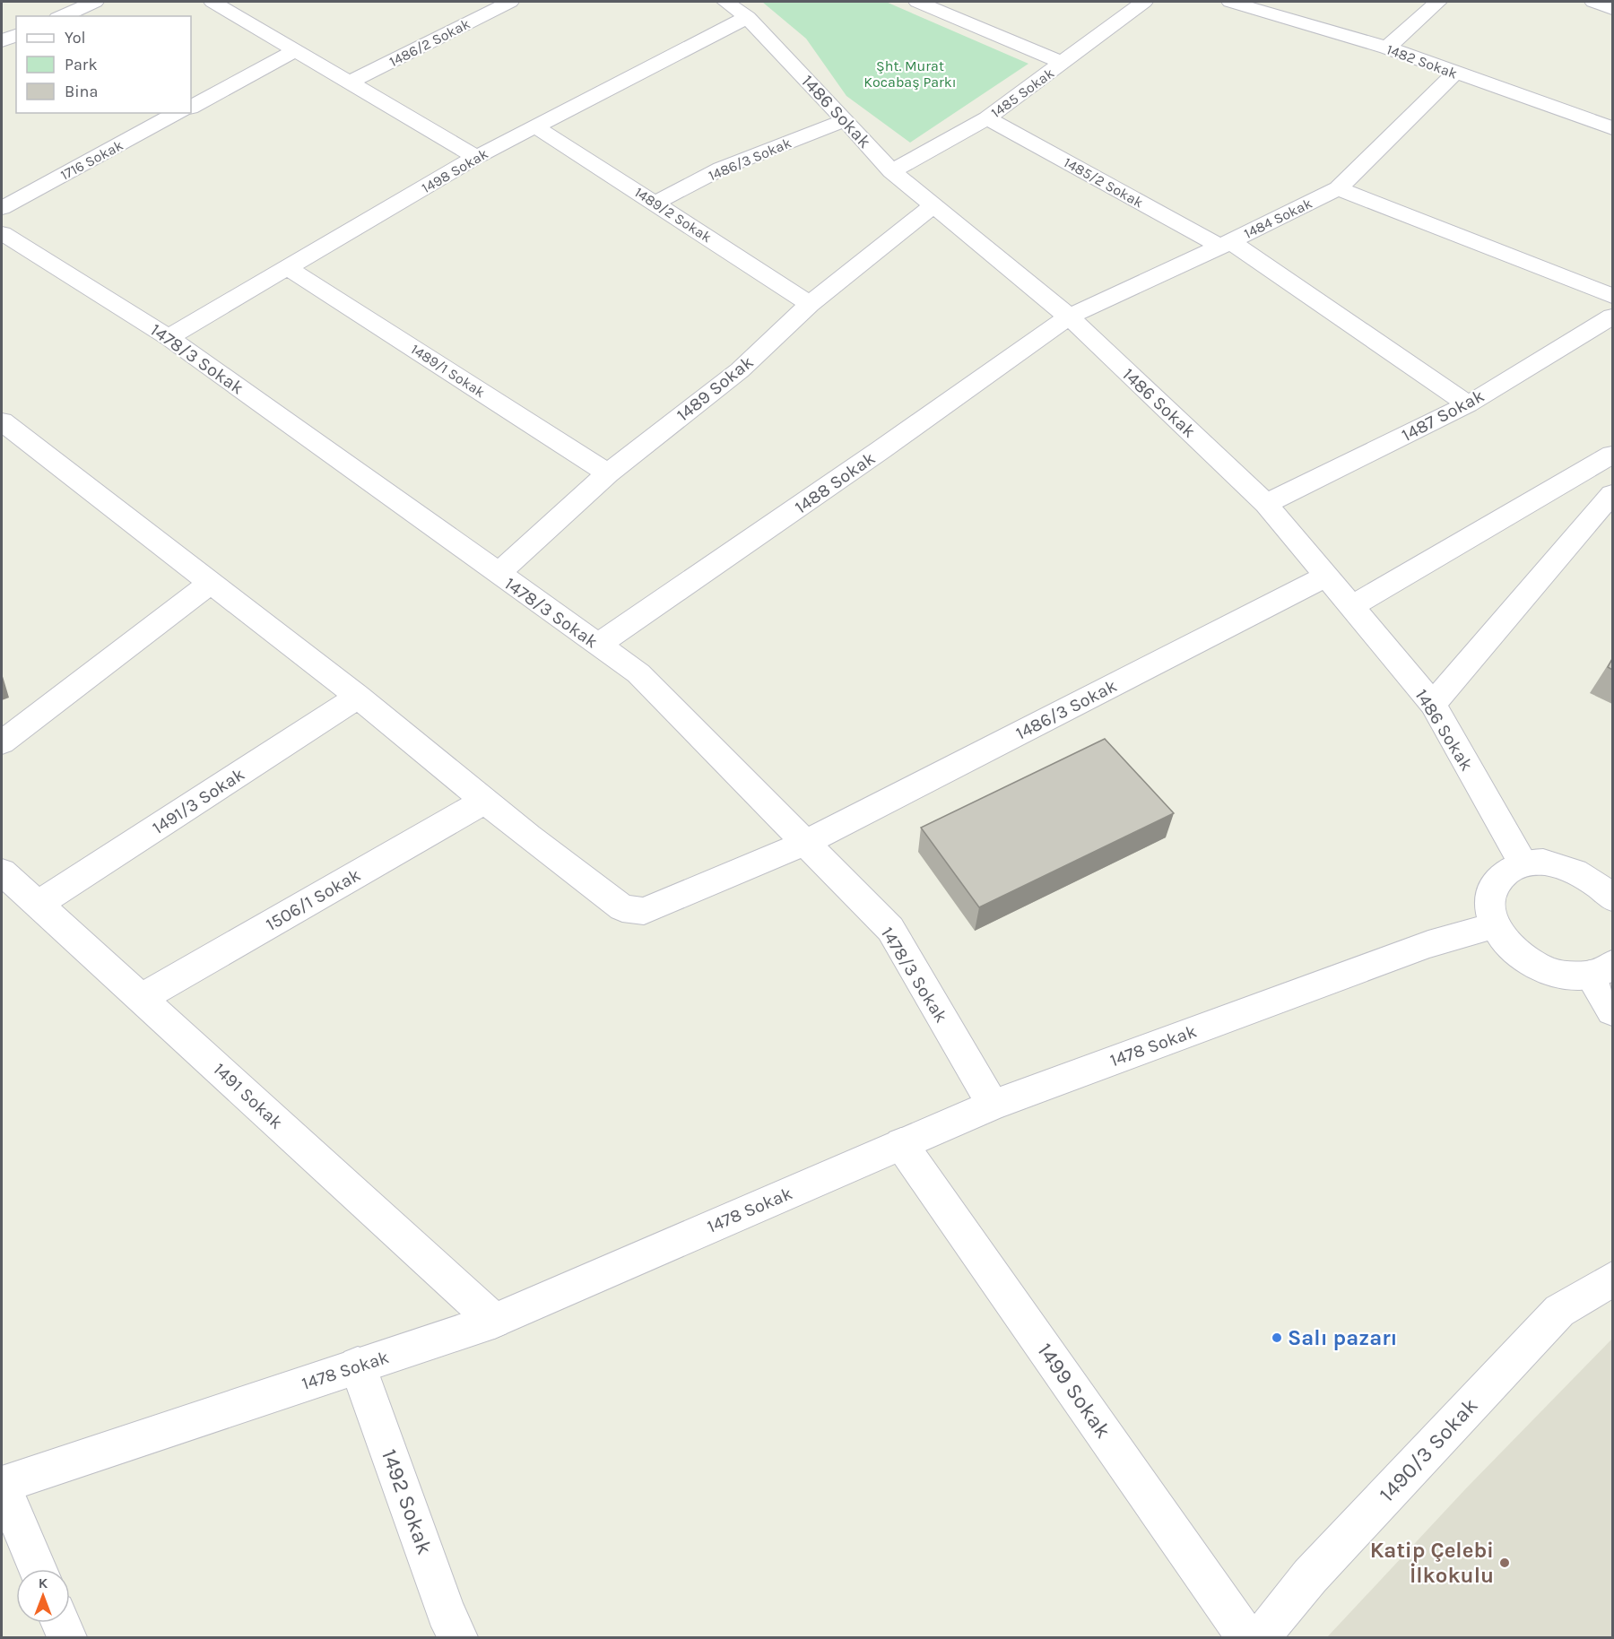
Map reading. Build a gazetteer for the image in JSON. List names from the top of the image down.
{
  "streets": {
    "street": [
      "1486/2 Sokak",
      "1482 Sokak",
      "1485 Sokak",
      "1486 Sokak",
      "1486/3 Sokak",
      "1716 Sokak",
      "1498 Sokak",
      "1485/2 Sokak",
      "1489/2 Sokak",
      "1484 Sokak",
      "1478/3 Sokak",
      "1489/1 Sokak",
      "1489 Sokak",
      "1487 Sokak",
      "1488 Sokak",
      "1491/3 Sokak",
      "1506/1 Sokak",
      "1478 Sokak",
      "1491 Sokak",
      "1499 Sokak",
      "1490/3 Sokak",
      "1492 Sokak"
    ]
  },
  "crossings": [
    ["1482 Sokak", "1484 Sokak"],
    ["1485 Sokak", "1486 Sokak"],
    ["1485 Sokak", "1485/2 Sokak"],
    ["1486 Sokak", "1486/3 Sokak"],
    ["1486 Sokak", "1498 Sokak"],
    ["1486 Sokak", "1484 Sokak"],
    ["1486 Sokak", "1489 Sokak"],
    ["1486 Sokak", "1487 Sokak"],
    ["1486 Sokak", "1488 Sokak"],
    ["1486/3 Sokak", "1489/2 Sokak"],
    ["1486/3 Sokak", "1478/3 Sokak"],
    ["1486/3 Sokak", "1491/3 Sokak"],
    ["1486/3 Sokak", "1506/1 Sokak"],
    ["1498 Sokak", "1489/2 Sokak"],
    ["1498 Sokak", "1478/3 Sokak"],
    ["1498 Sokak", "1489/1 Sokak"],
    ["1485/2 Sokak", "1484 Sokak"],
    ["1485/2 Sokak", "1487 Sokak"],
    ["1489/2 Sokak", "1489 Sokak"],
    ["1484 Sokak", "1488 Sokak"],
    ["1478/3 Sokak", "1489 Sokak"],
    ["1478/3 Sokak", "1488 Sokak"],
    ["1478/3 Sokak", "1478 Sokak"],
    ["1489/1 Sokak", "1489 Sokak"],
    ["1491/3 Sokak", "1491 Sokak"],
    ["1506/1 Sokak", "1491 Sokak"],
    ["1478 Sokak", "1491 Sokak"],
    ["1478 Sokak", "1499 Sokak"],
    ["1478 Sokak", "1492 Sokak"]
  ],
  "parks": ["Şht. Murat Kocabaş Parkı"],
  "places": ["Salı pazarı", "Katip Çelebi İlkokulu"],
  "legend": ["Yol", "Park", "Bina"],
  "north": "top"
}
